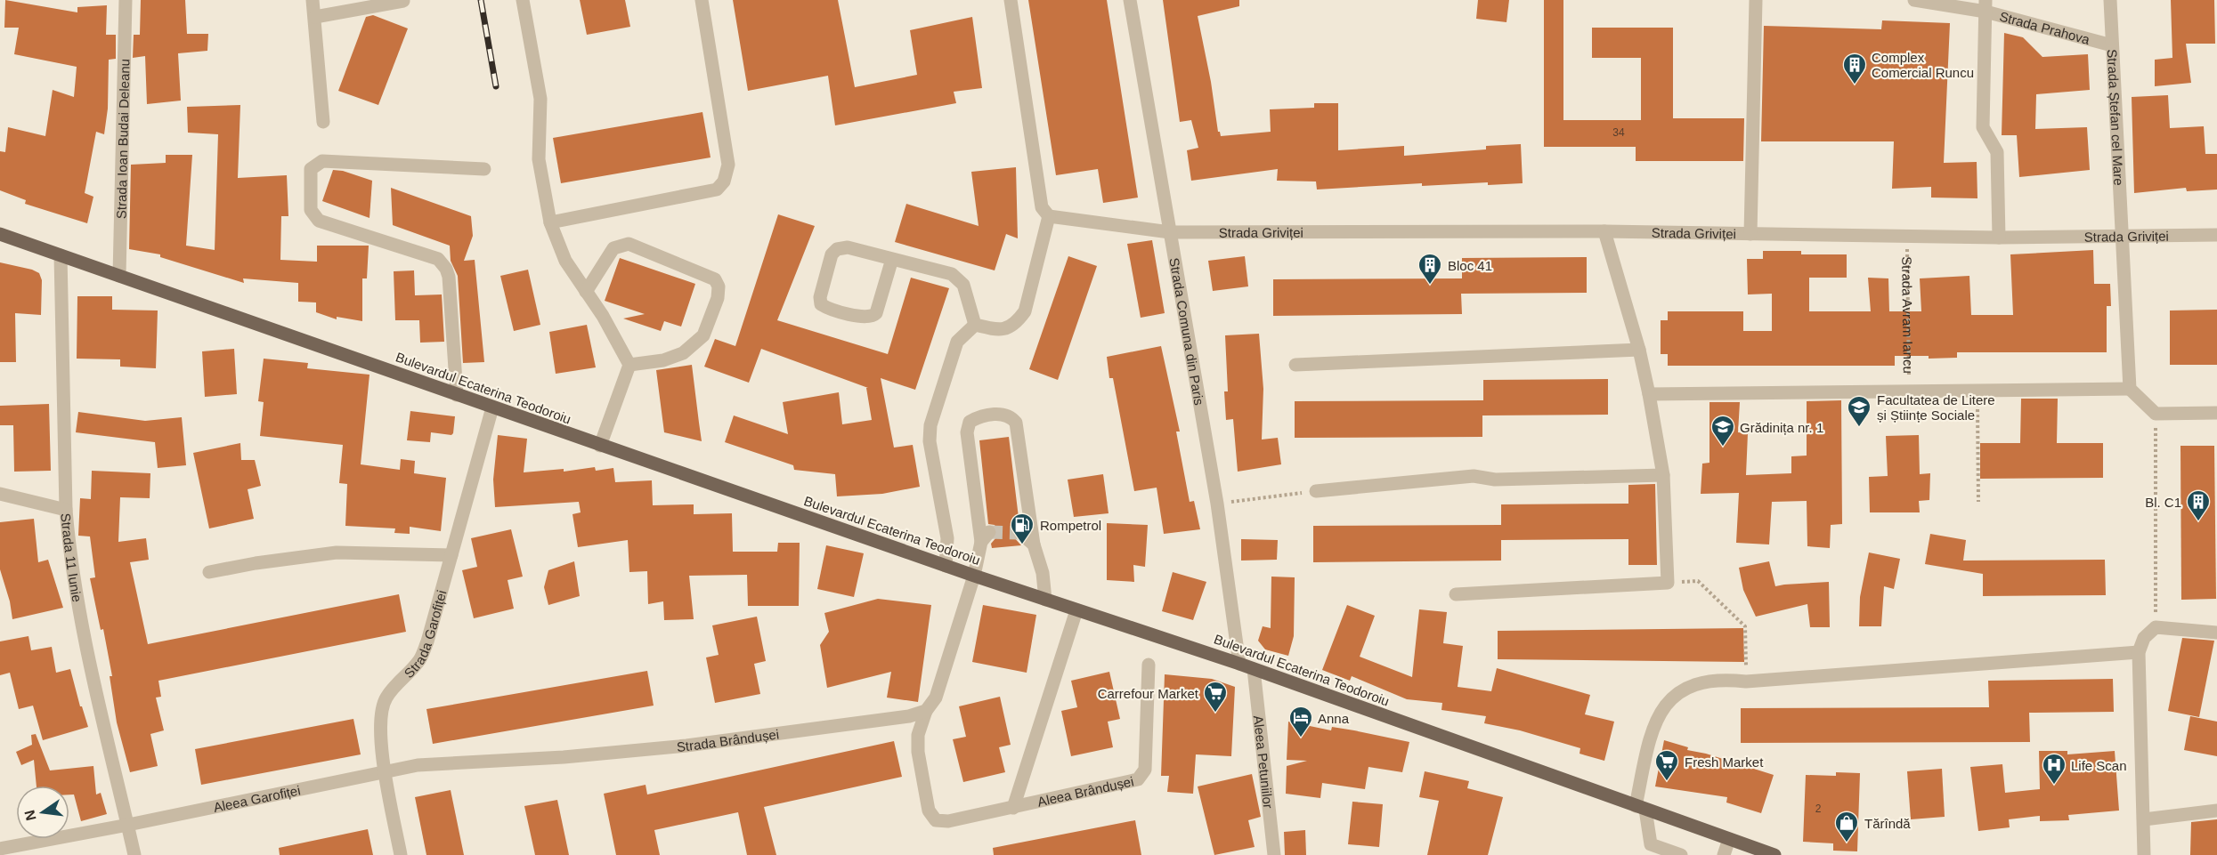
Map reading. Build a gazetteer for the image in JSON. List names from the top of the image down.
{
  "streets": {
    "main road": ["Bulevardul Ecaterina Teodoroiu"],
    "street": [
      "Strada Prahova",
      "Strada Ștefan cel Mare",
      "Strada Ioan Budai Deleanu",
      "Strada Griviței",
      "Strada Comuna din Paris",
      "Strada 11 Iunie",
      "Strada Garofiței",
      "Strada Brândușei",
      "Aleea Petuniilor",
      "Aleea Brândușei",
      "Aleea Garofiței"
    ],
    "path": ["Strada Avram Iancu"]
  },
  "crossings": [
    ["Strada Prahova", "Strada Ștefan cel Mare"],
    ["Strada Ștefan cel Mare", "Strada Griviței"],
    ["Strada Ioan Budai Deleanu", "Bulevardul Ecaterina Teodoroiu"],
    ["Strada Griviței", "Strada Avram Iancu"],
    ["Strada Griviței", "Strada Comuna din Paris"],
    ["Strada Comuna din Paris", "Bulevardul Ecaterina Teodoroiu"],
    ["Bulevardul Ecaterina Teodoroiu", "Strada 11 Iunie"],
    ["Bulevardul Ecaterina Teodoroiu", "Strada Garofiței"],
    ["Bulevardul Ecaterina Teodoroiu", "Aleea Petuniilor"],
    ["Bulevardul Ecaterina Teodoroiu", "Aleea Brândușei"],
    ["Strada 11 Iunie", "Aleea Garofiței"],
    ["Strada Garofiței", "Strada Brândușei"],
    ["Strada Garofiței", "Aleea Garofiței"],
    ["Strada Brândușei", "Aleea Brândușei"],
    ["Strada Brândușei", "Aleea Garofiței"]
  ],
  "places": {
    "building": ["Complex Comercial Runcu", "Bloc 41", "Bl. C1"],
    "school or university": ["Facultatea de Litere și Științe Sociale", "Grădinița nr. 1"],
    "fuel station": ["Rompetrol"],
    "supermarket": ["Carrefour Market", "Fresh Market"],
    "hotel": ["Anna"],
    "hospital": ["Life Scan"],
    "shop": ["Tărîndă"]
  },
  "house_numbers": ["34", "2"],
  "north": "left"
}
